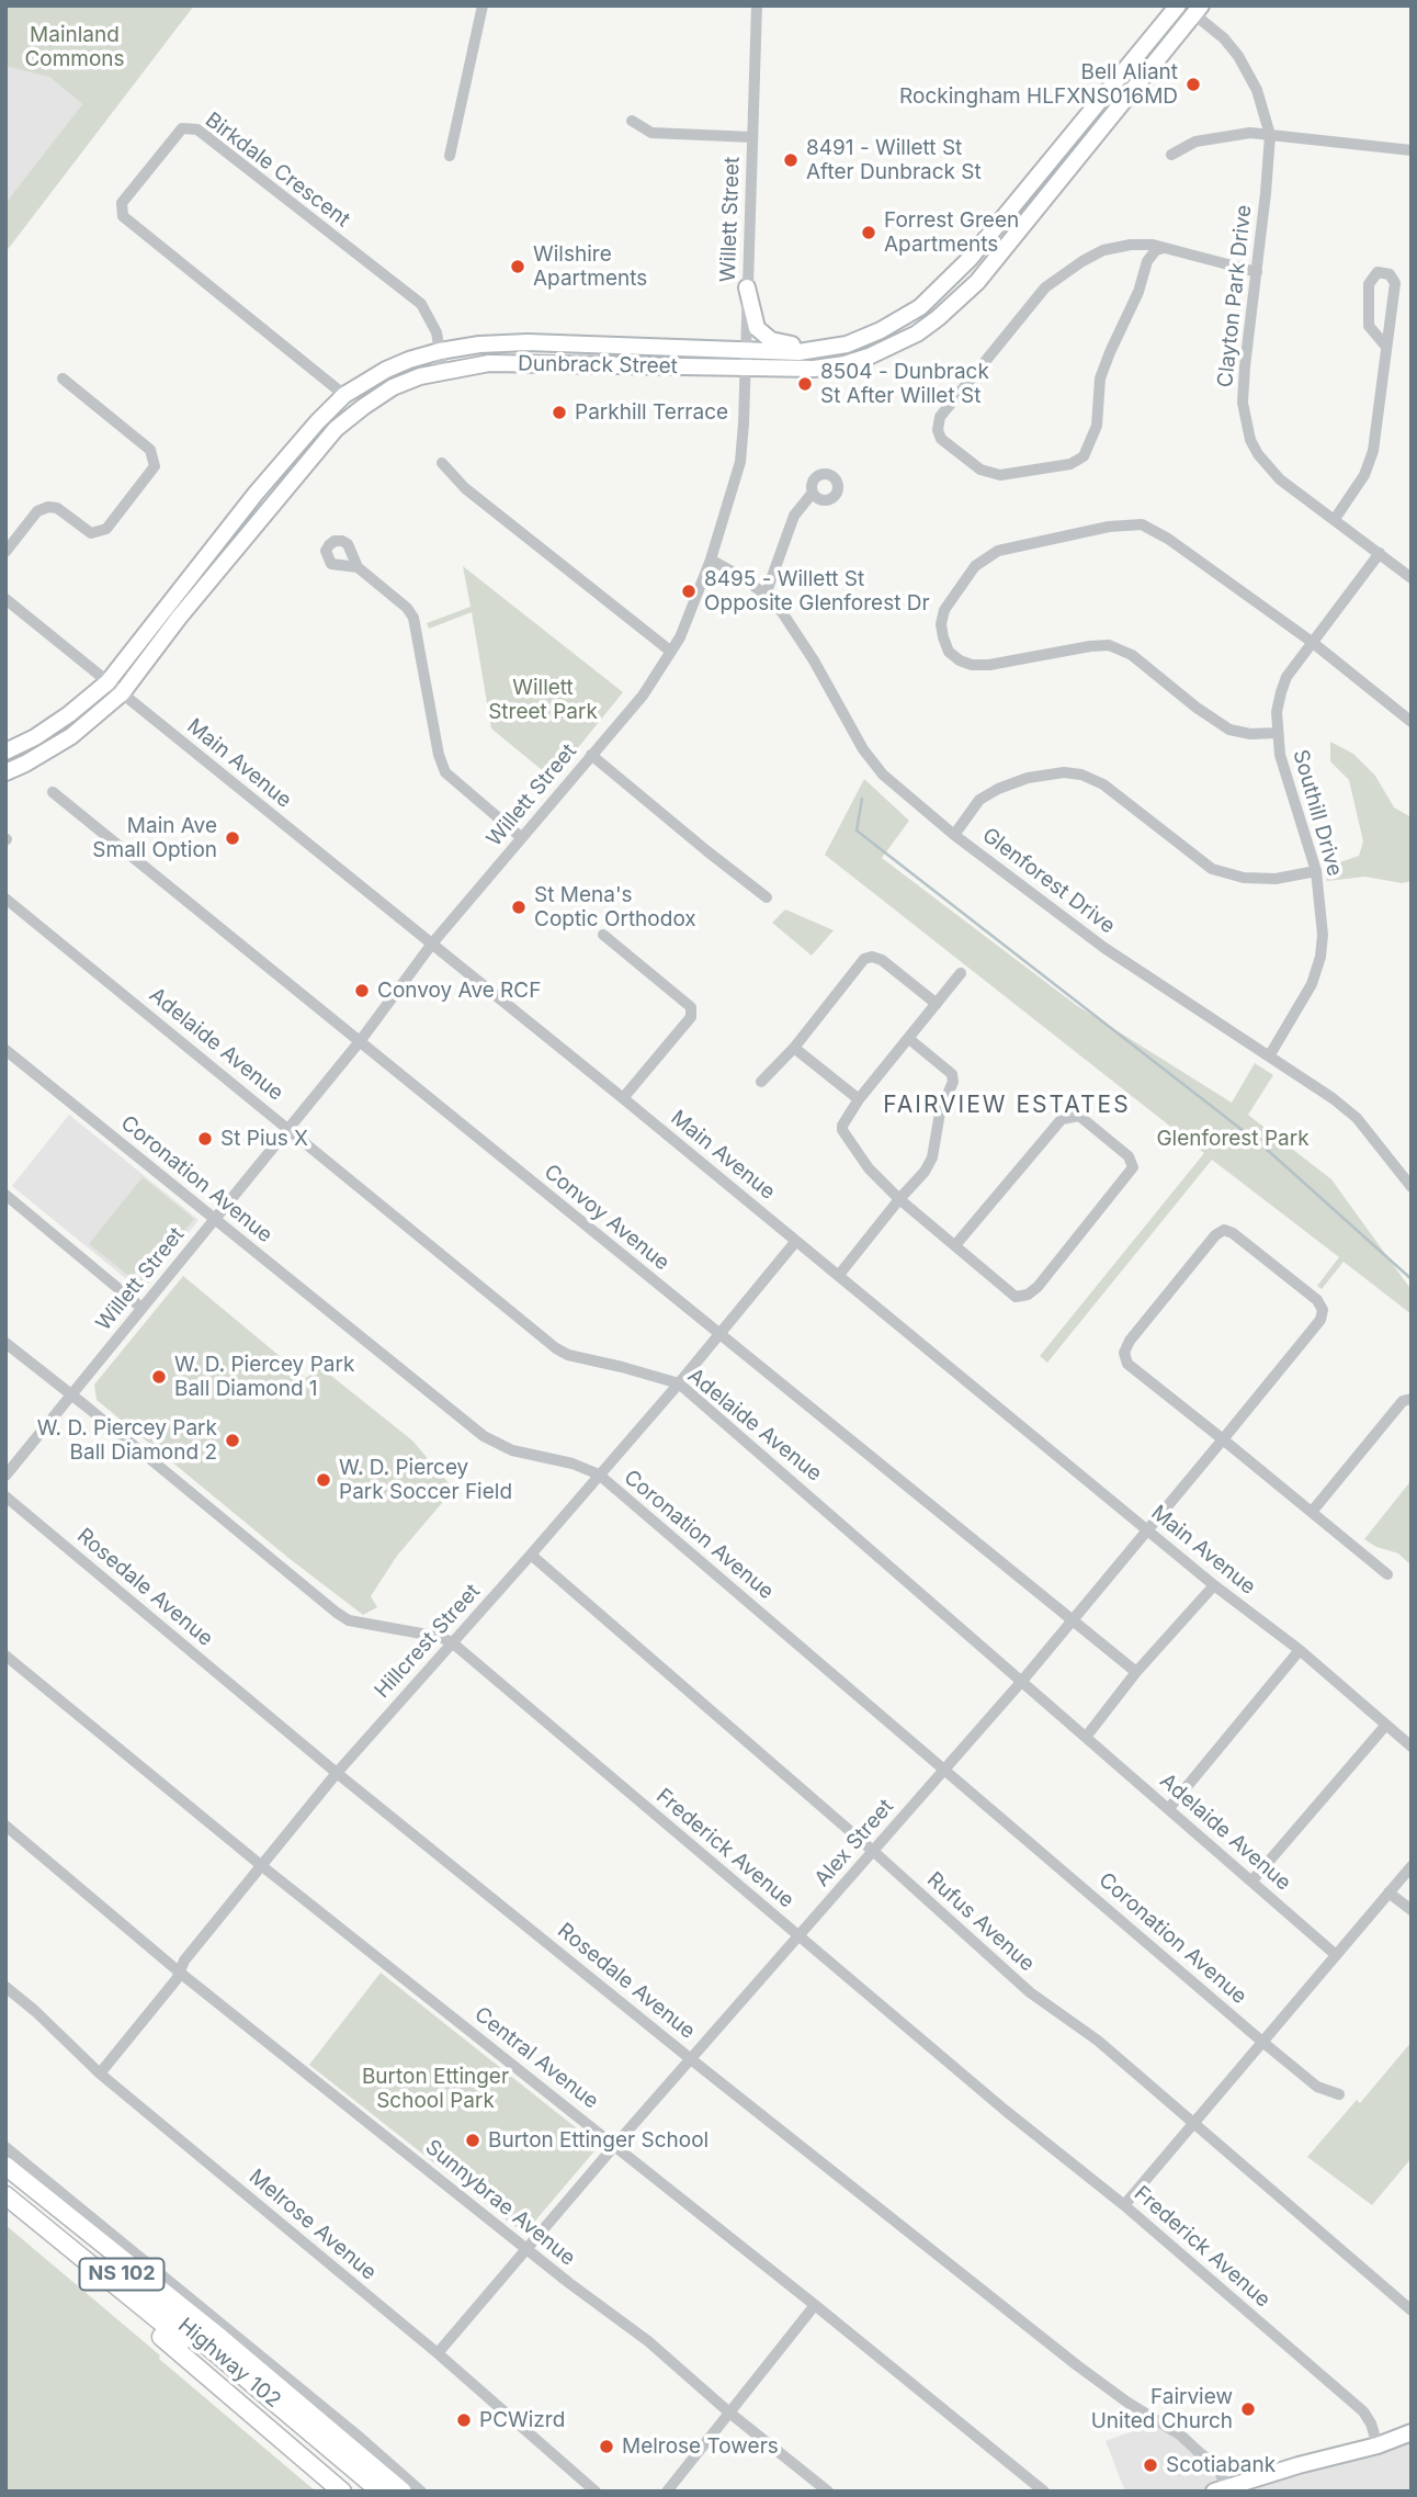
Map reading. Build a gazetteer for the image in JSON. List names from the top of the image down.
{
  "streets": {
    "highway": ["NS 102", "Highway 102"],
    "main road": ["Dunbrack Street"],
    "street": [
      "Birkdale Crescent",
      "Willett Street",
      "Clayton Park Drive",
      "Main Avenue",
      "Southill Drive",
      "Glenforest Drive",
      "Adelaide Avenue",
      "Coronation Avenue",
      "Convoy Avenue",
      "Rosedale Avenue",
      "Hillcrest Street",
      "Alex Street",
      "Frederick Avenue",
      "Rufus Avenue",
      "Central Avenue",
      "Sunnybrae Avenue",
      "Melrose Avenue"
    ]
  },
  "crossings": [
    ["Birkdale Crescent", "Dunbrack Street"],
    ["Willett Street", "Dunbrack Street"],
    ["Willett Street", "Main Avenue"],
    ["Willett Street", "Glenforest Drive"],
    ["Willett Street", "Adelaide Avenue"],
    ["Willett Street", "Coronation Avenue"],
    ["Willett Street", "Convoy Avenue"],
    ["Willett Street", "Frederick Avenue"],
    ["Clayton Park Drive", "Dunbrack Street"],
    ["Clayton Park Drive", "Southill Drive"],
    ["Dunbrack Street", "Main Avenue"],
    ["Main Avenue", "Hillcrest Street"],
    ["Main Avenue", "Alex Street"],
    ["Southill Drive", "Glenforest Drive"],
    ["Adelaide Avenue", "Hillcrest Street"],
    ["Adelaide Avenue", "Alex Street"],
    ["Coronation Avenue", "Hillcrest Street"],
    ["Coronation Avenue", "Alex Street"],
    ["Convoy Avenue", "Hillcrest Street"],
    ["Convoy Avenue", "Alex Street"],
    ["Rosedale Avenue", "Hillcrest Street"],
    ["Rosedale Avenue", "Alex Street"],
    ["Hillcrest Street", "Frederick Avenue"],
    ["Hillcrest Street", "Rufus Avenue"],
    ["Hillcrest Street", "Central Avenue"],
    ["Hillcrest Street", "Sunnybrae Avenue"],
    ["Hillcrest Street", "Melrose Avenue"],
    ["Alex Street", "Frederick Avenue"],
    ["Alex Street", "Rufus Avenue"],
    ["Alex Street", "Central Avenue"],
    ["Alex Street", "Sunnybrae Avenue"],
    ["Alex Street", "Melrose Avenue"]
  ],
  "districts": ["FAIRVIEW ESTATES"],
  "parks": [
    "Mainland Commons",
    "Willett Street Park",
    "Glenforest Park",
    "Burton Ettinger School Park"
  ],
  "places": [
    "Bell Aliant Rockingham HLFXNS016MD",
    "8491 - Willett St After Dunbrack St",
    "Forrest Green Apartments",
    "Wilshire Apartments",
    "8504 - Dunbrack St After Willet St",
    "Parkhill Terrace",
    "8495 - Willett St Opposite Glenforest Dr",
    "Main Ave Small Option",
    "St Mena's Coptic Orthodox",
    "Convoy Ave RCF",
    "St Pius X",
    "W. D. Piercey Park Ball Diamond 1",
    "W. D. Piercey Park Ball Diamond 2",
    "W. D. Piercey Park Soccer Field",
    "Burton Ettinger School",
    "Fairview United Church",
    "PCWizrd",
    "Melrose Towers",
    "Scotiabank"
  ]
}
